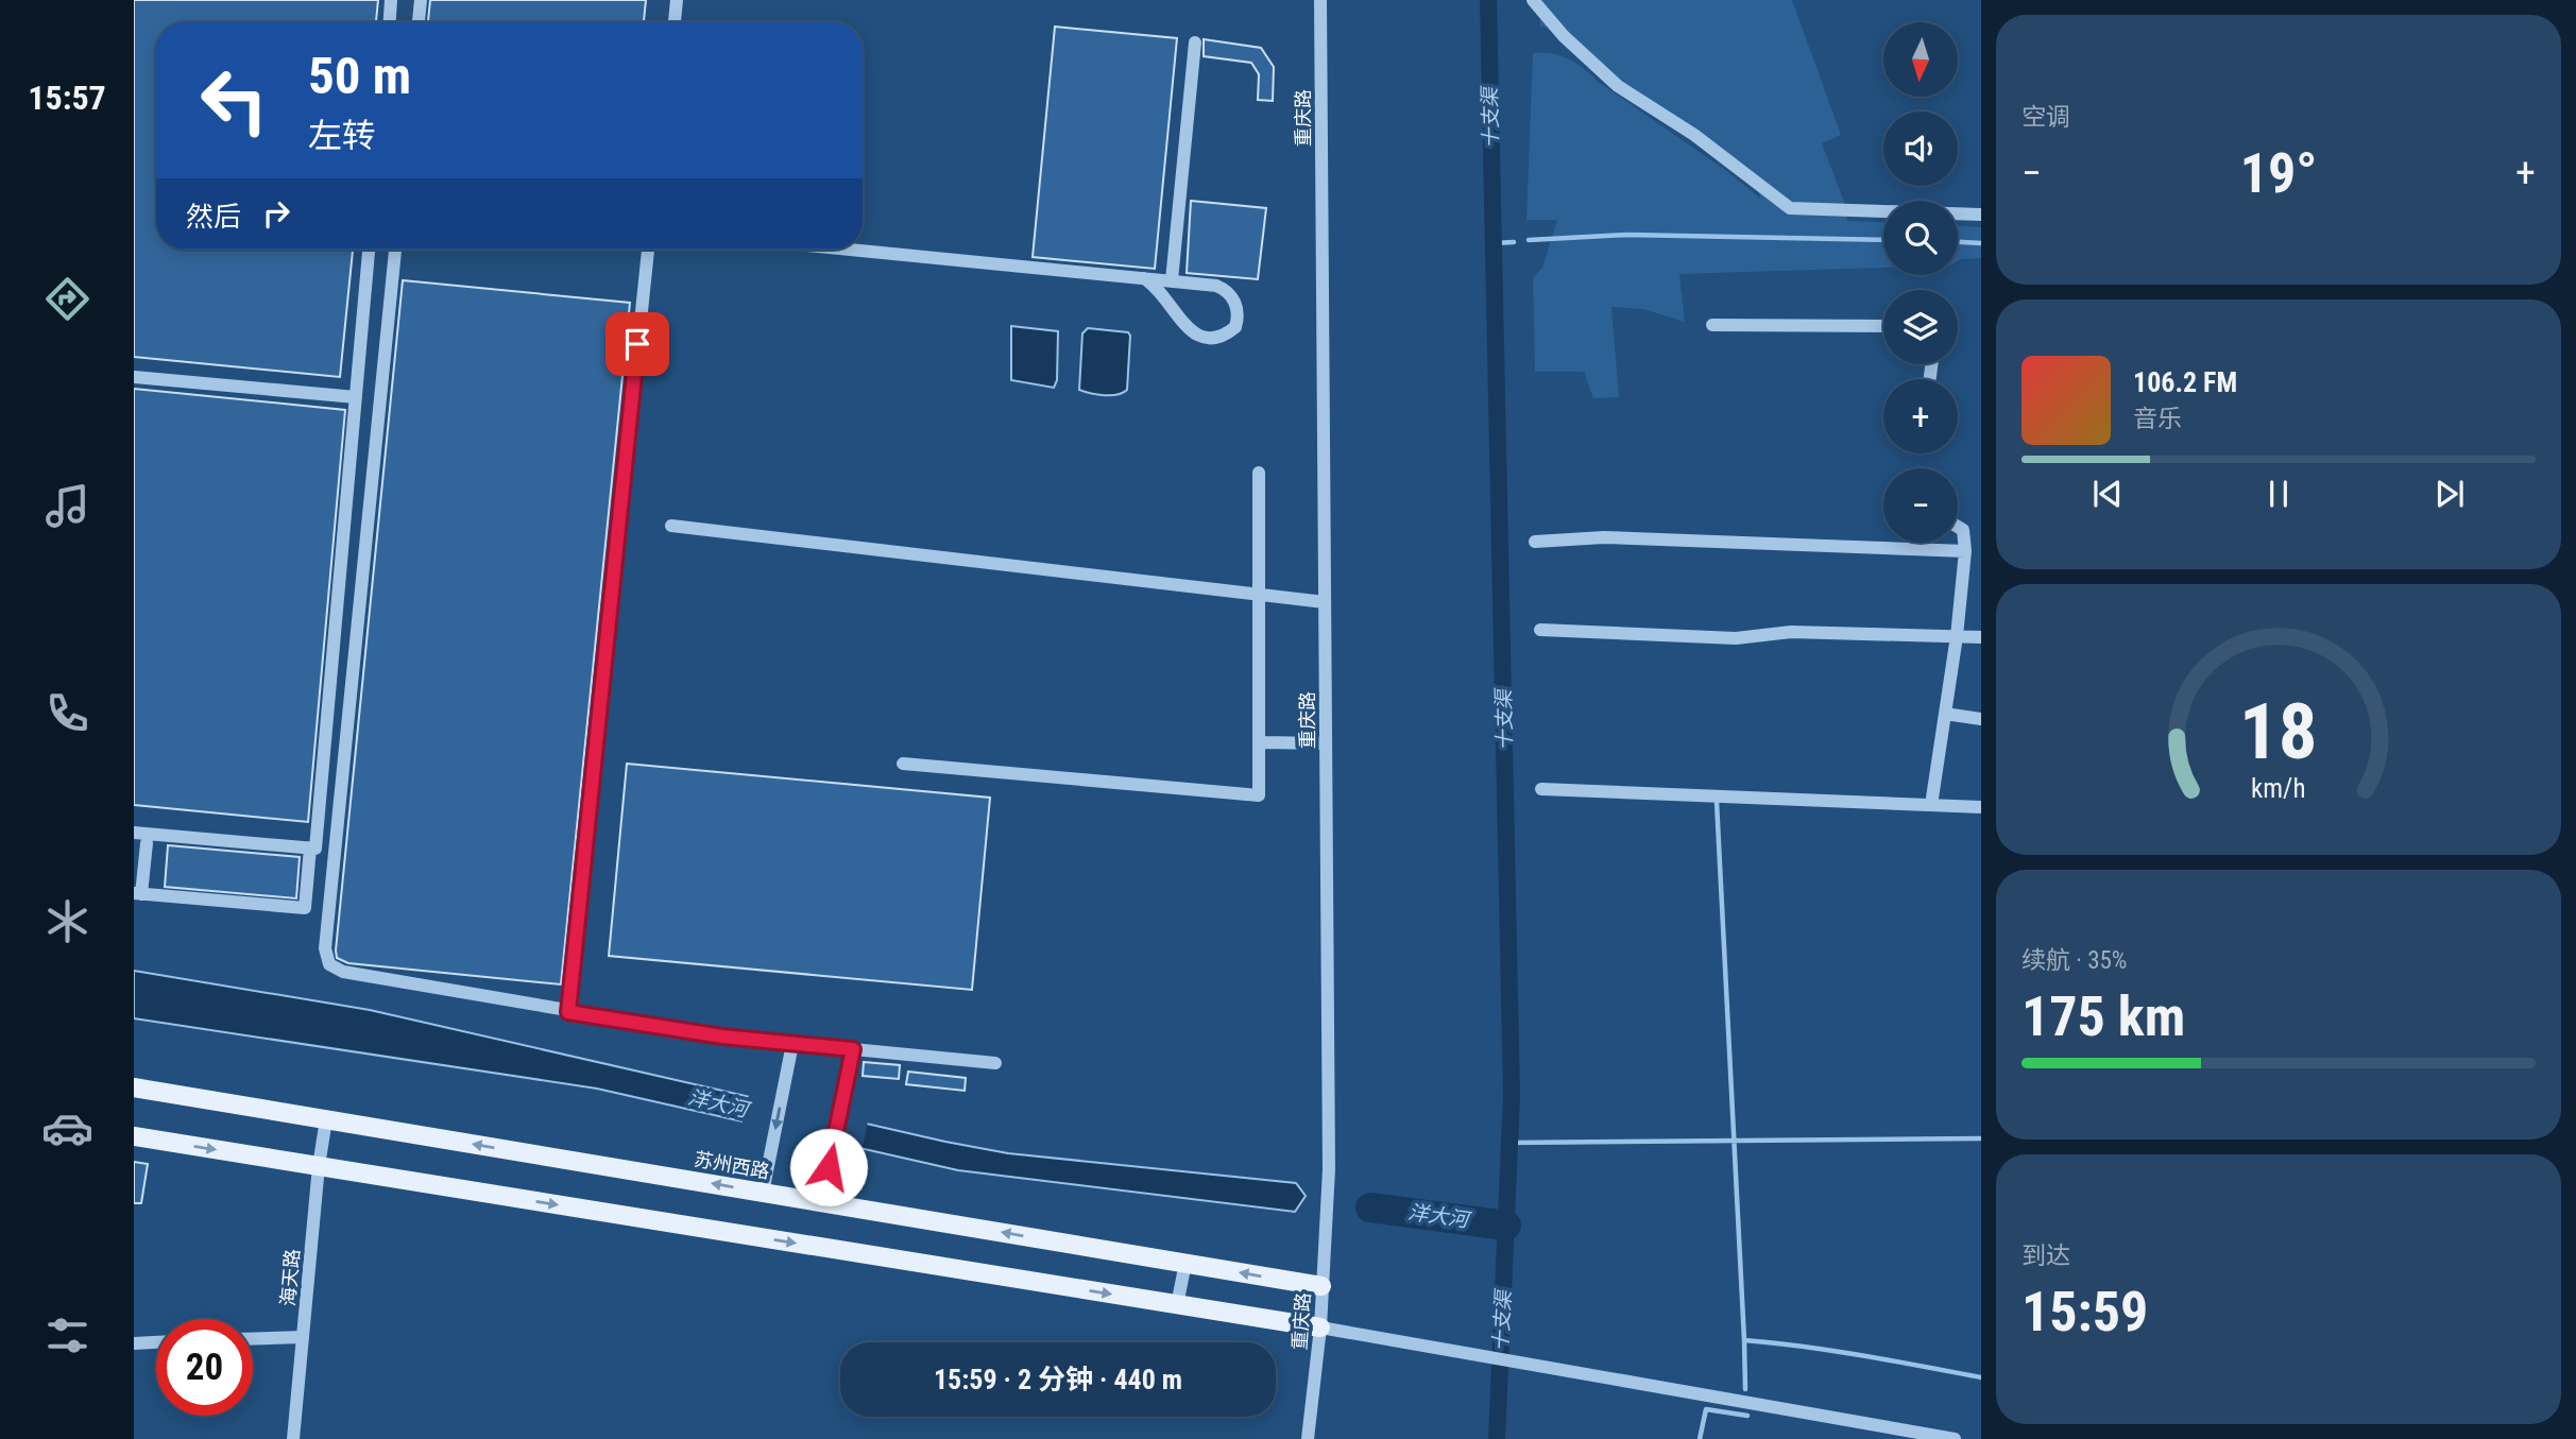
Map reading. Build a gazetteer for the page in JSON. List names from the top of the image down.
{
  "streets": {
    "main road": ["苏州西路"],
    "street": ["重庆路", "海天路"]
  },
  "crossings": [
    ["重庆路", "苏州西路"],
    ["苏州西路", "海天路"]
  ],
  "water": ["十支渠", "洋大河"],
  "north": "bottom",
  "page": {
    "tabs": "15:57",
    "tile": [
      "空调",
      ["续航 · 35%", "175 km"],
      ["到达", "15:59"]
    ],
    "map_buttons": ["+", "−"],
    "turn": ["50 m", "左转"],
    "heat": ["−", "19°", "+"],
    "then": "然后",
    "song": ["106.2 FM", "音乐"],
    "limit": "20",
    "trip": "15:59 · 2 分钟 · 440 m",
    "gauge": ["18", "km/h"]
  }
}
